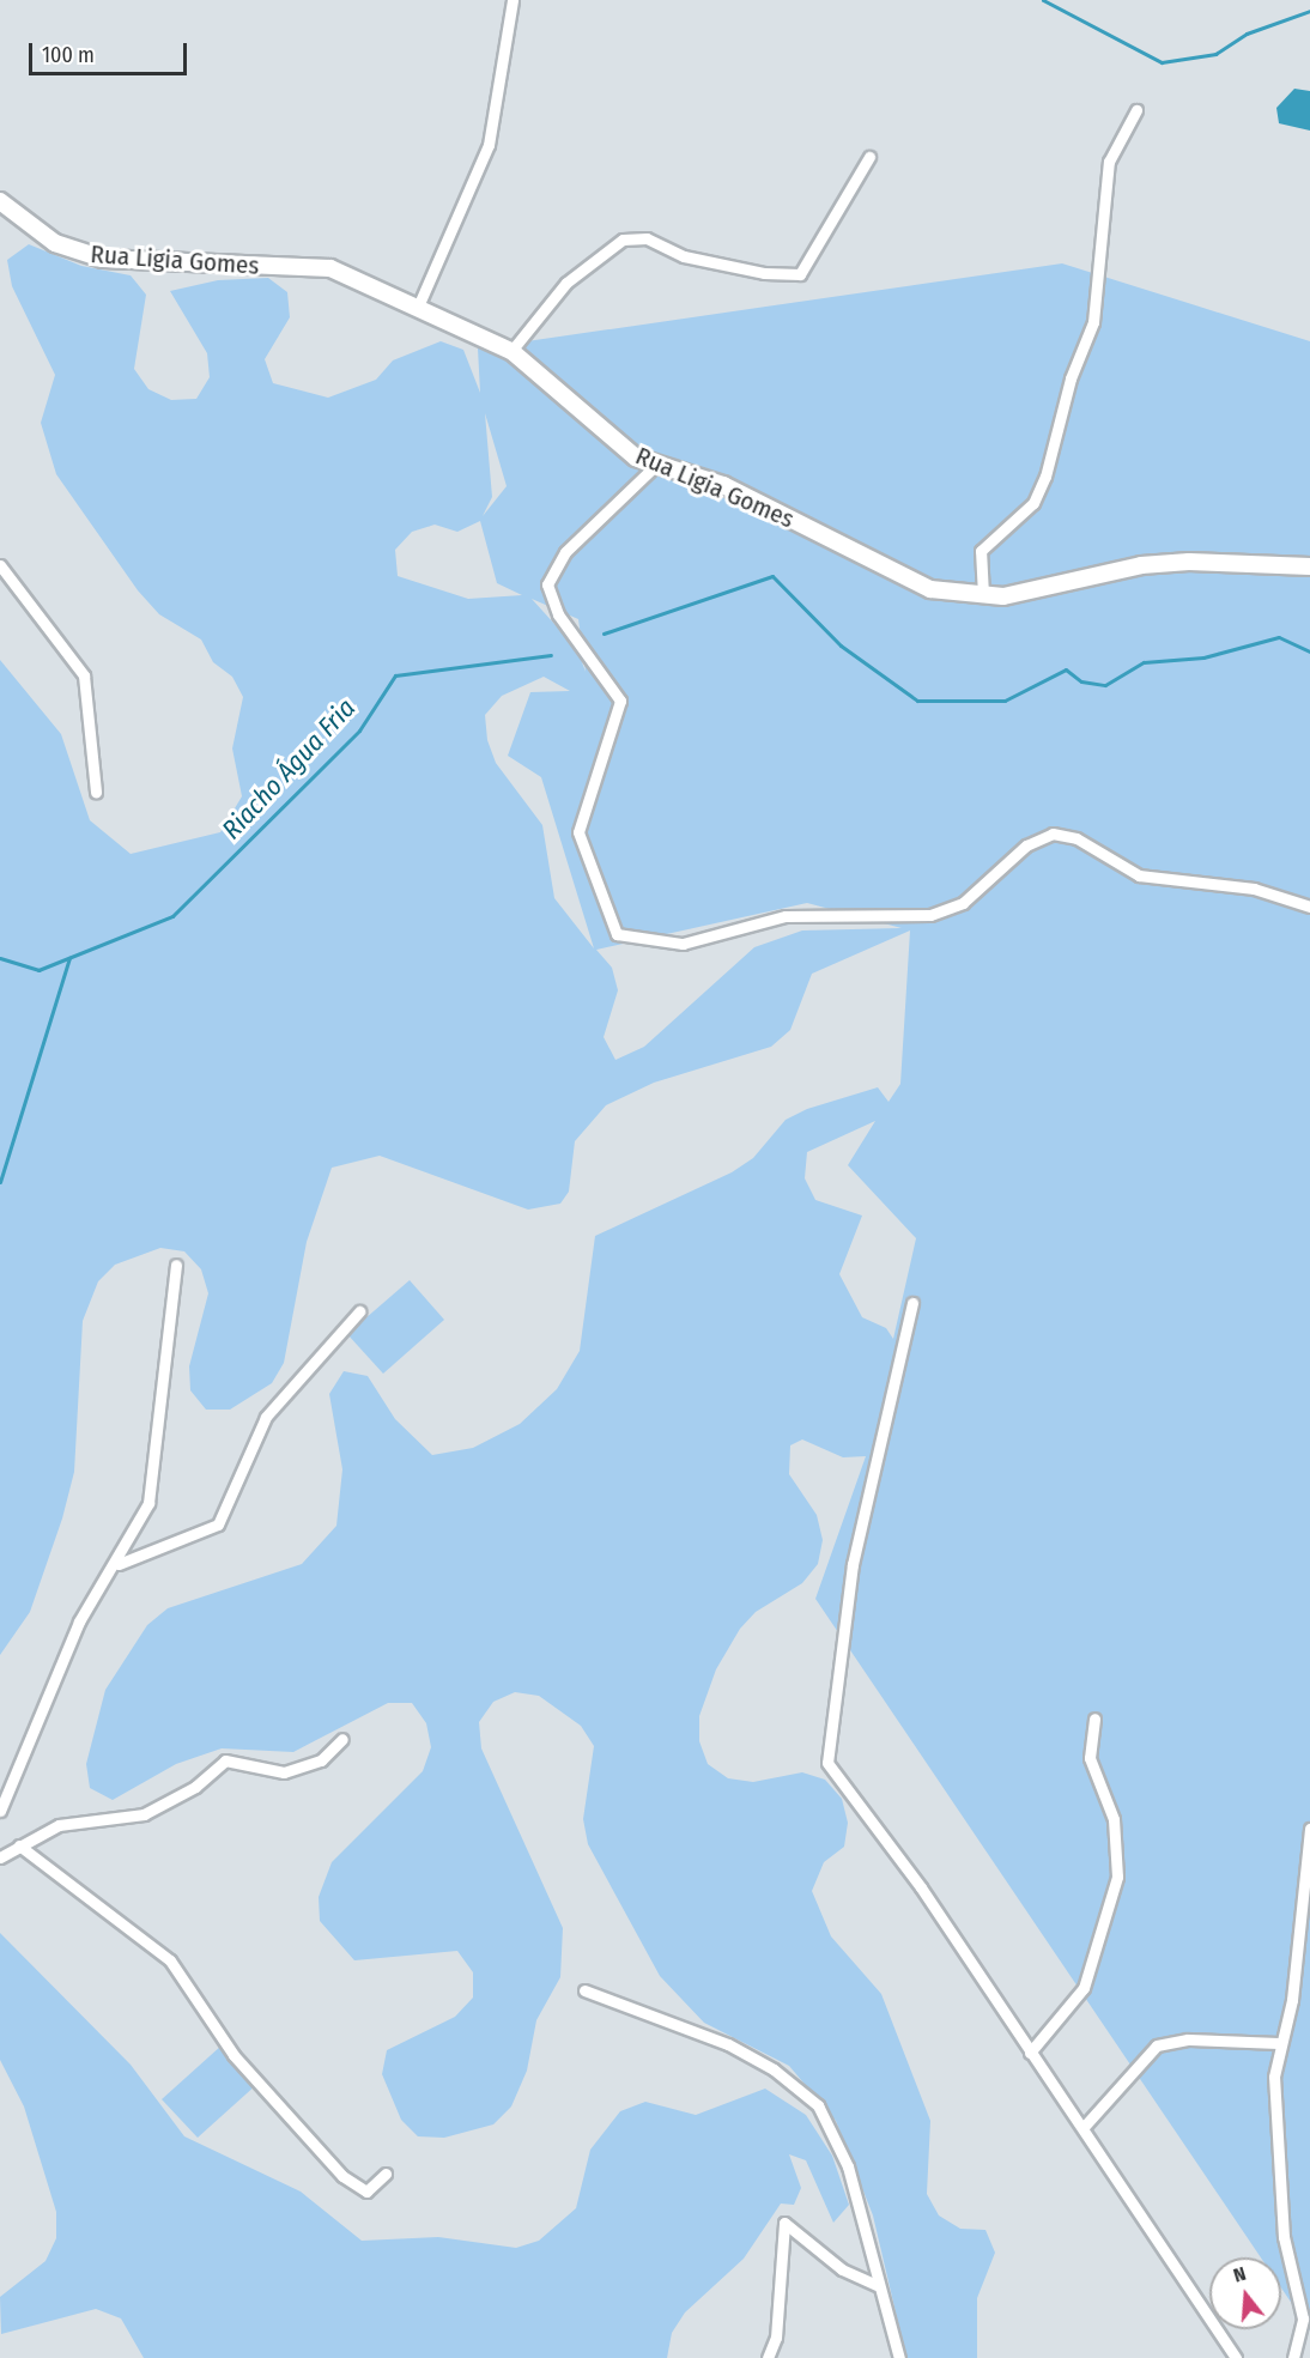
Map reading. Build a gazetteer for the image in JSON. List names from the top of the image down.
{
  "streets": {
    "street": ["Rua Ligia Gomes"]
  },
  "water": ["Riacho Água Fria"],
  "scale_bar": "100 m",
  "north": "top"
}
